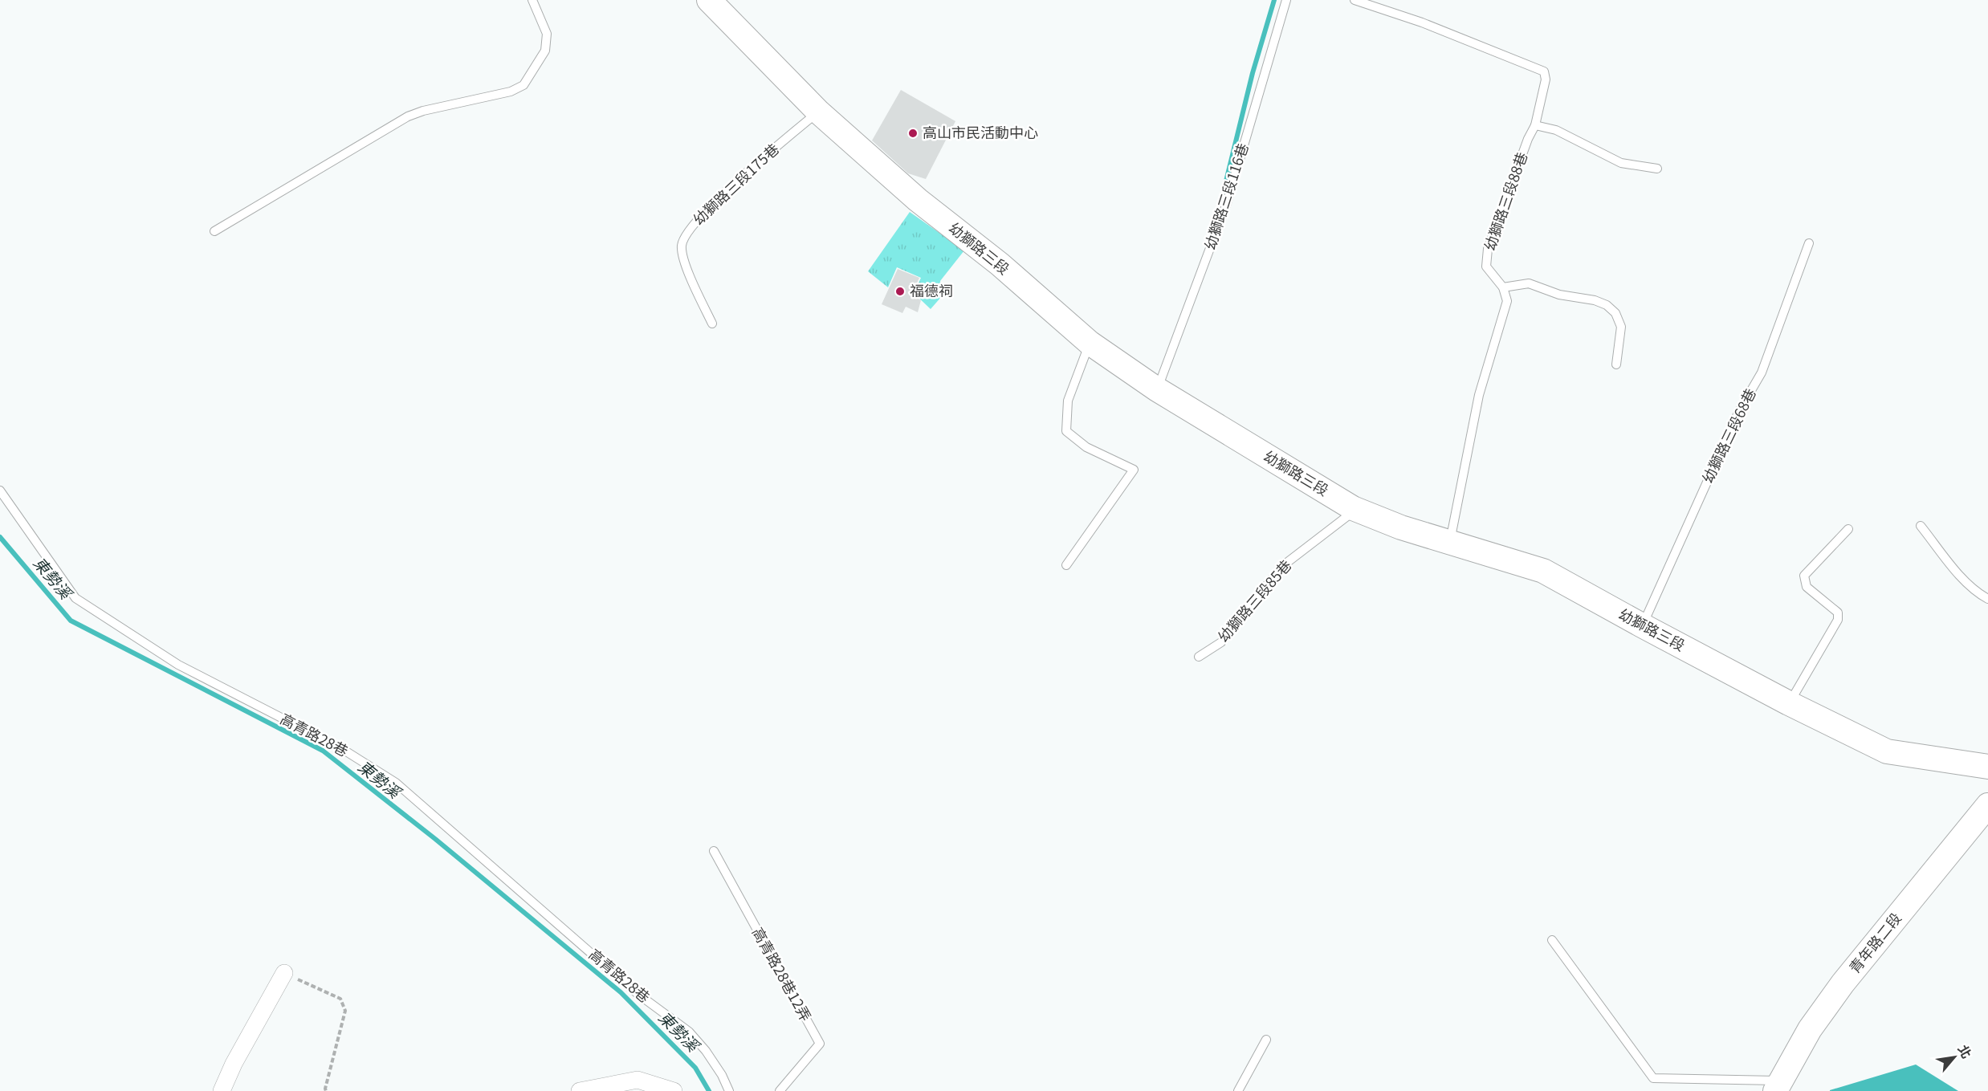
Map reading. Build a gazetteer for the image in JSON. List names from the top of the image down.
{
  "streets": {
    "street": ["幼獅路三段", "青年路二段"],
    "lane": [
      "幼獅路三段175巷",
      "幼獅路三段116巷",
      "幼獅路三段88巷",
      "幼獅路三段68巷",
      "幼獅路三段85巷",
      "高青路28巷",
      "高青路28巷12弄"
    ]
  },
  "crossings": [
    ["幼獅路三段175巷", "幼獅路三段"],
    ["幼獅路三段116巷", "幼獅路三段"],
    ["幼獅路三段", "幼獅路三段68巷"],
    ["幼獅路三段", "幼獅路三段85巷"]
  ],
  "water": ["東勢溪"],
  "places": ["高山市民活動中心", "福德祠"],
  "north": "top right"
}
